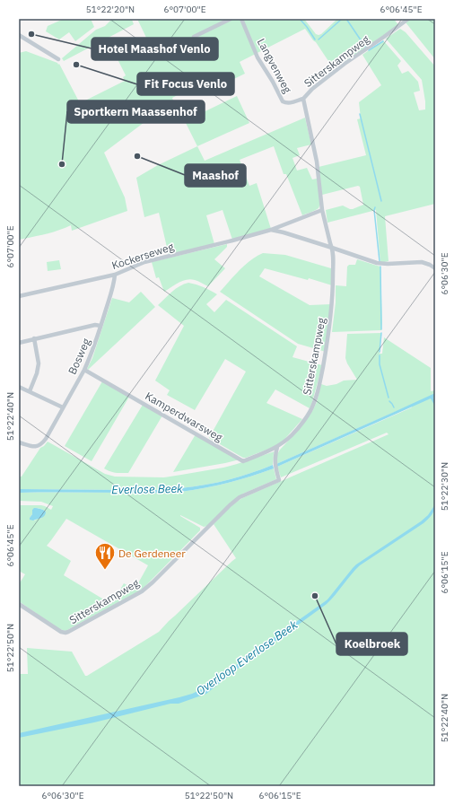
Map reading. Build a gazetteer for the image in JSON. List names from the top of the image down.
{
  "streets": {
    "street": [
      "Sitterskampweg",
      "Langvenweg",
      "Kockerseweg",
      "Bosweg",
      "Kamperdwarsweg"
    ]
  },
  "crossings": [
    ["Sitterskampweg", "Langvenweg"],
    ["Sitterskampweg", "Kockerseweg"],
    ["Sitterskampweg", "Kamperdwarsweg"],
    ["Kockerseweg", "Bosweg"],
    ["Bosweg", "Kamperdwarsweg"]
  ],
  "water": ["Everlose Beek", "Overloop Everlose Beek"],
  "places": {
    "other": [
      "Hotel Maashof Venlo",
      "Fit Focus Venlo",
      "Maashof",
      "Sportkern Maassenhof",
      "Koelbroek"
    ],
    "restaurant": ["De Gerdeneer"]
  },
  "coordinates": [
    "51°22'20\"N",
    "6°07'00\"E",
    "6°06'45\"E",
    "6°06'30\"E",
    "51°22'40\"N",
    "51°22'30\"N",
    "6°06'15\"E",
    "51°22'50\"N"
  ]
}
